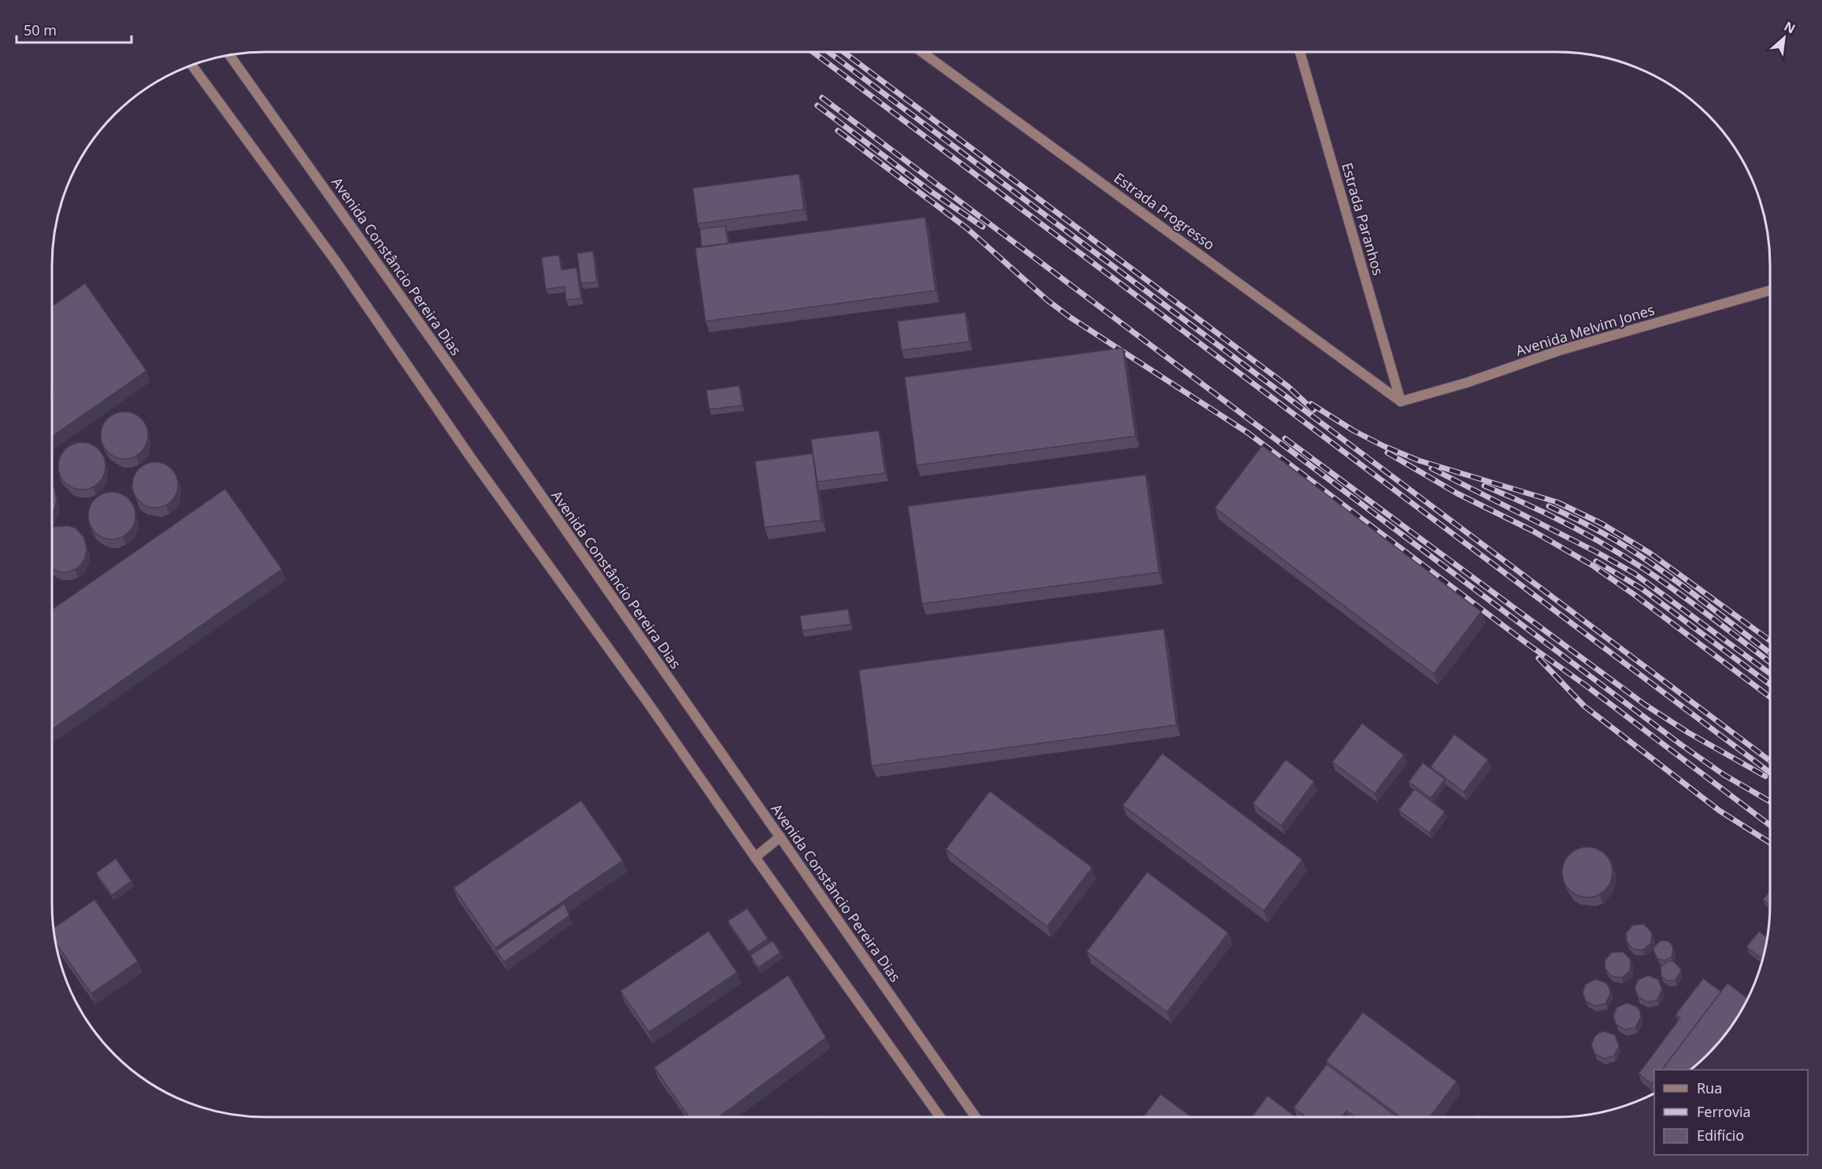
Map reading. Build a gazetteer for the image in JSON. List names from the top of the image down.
{
  "streets": {
    "street": [
      "Estrada Progresso",
      "Estrada Paranhos",
      "Avenida Constâncio Pereira Dias",
      "Avenida Melvim Jones"
    ]
  },
  "crossings": [
    ["Estrada Progresso", "Estrada Paranhos"],
    ["Estrada Progresso", "Avenida Melvim Jones"],
    ["Estrada Paranhos", "Avenida Melvim Jones"]
  ],
  "legend": ["Rua", "Ferrovia", "Edifício"],
  "scale_bar": "50 m",
  "north": "top right"
}
